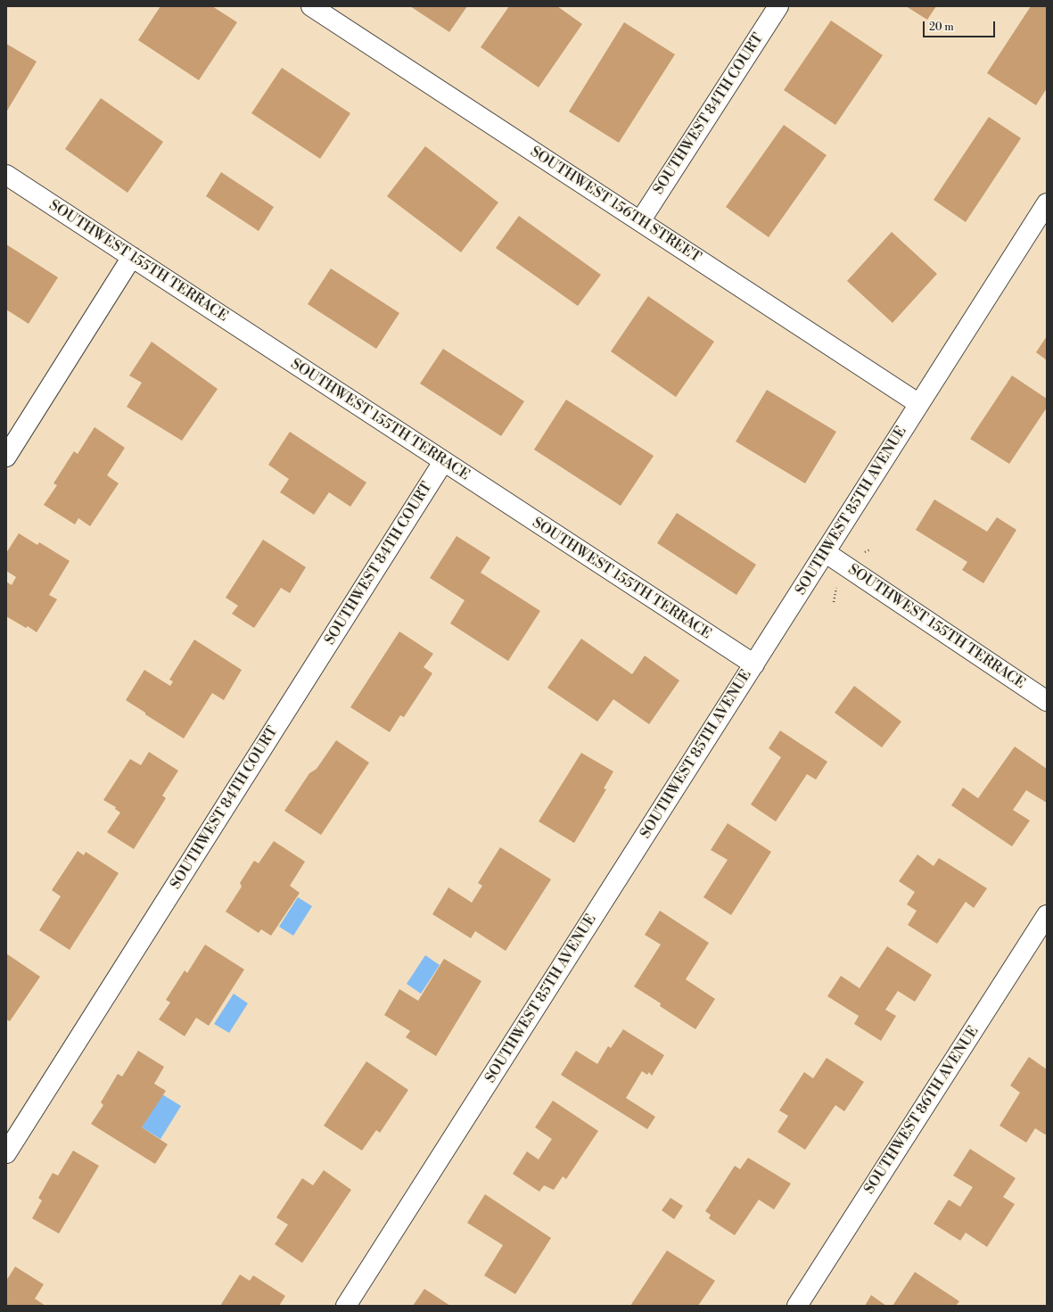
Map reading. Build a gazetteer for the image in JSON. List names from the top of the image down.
{
  "streets": {
    "street": [
      "SOUTHWEST 84TH COURT",
      "SOUTHWEST 156TH STREET",
      "SOUTHWEST 155TH TERRACE",
      "SOUTHWEST 85TH AVENUE",
      "SOUTHWEST 86TH AVENUE"
    ]
  },
  "crossings": [
    ["SOUTHWEST 84TH COURT", "SOUTHWEST 156TH STREET"],
    ["SOUTHWEST 84TH COURT", "SOUTHWEST 155TH TERRACE"],
    ["SOUTHWEST 156TH STREET", "SOUTHWEST 85TH AVENUE"],
    ["SOUTHWEST 155TH TERRACE", "SOUTHWEST 85TH AVENUE"]
  ],
  "scale_bar": "20 m"
}
